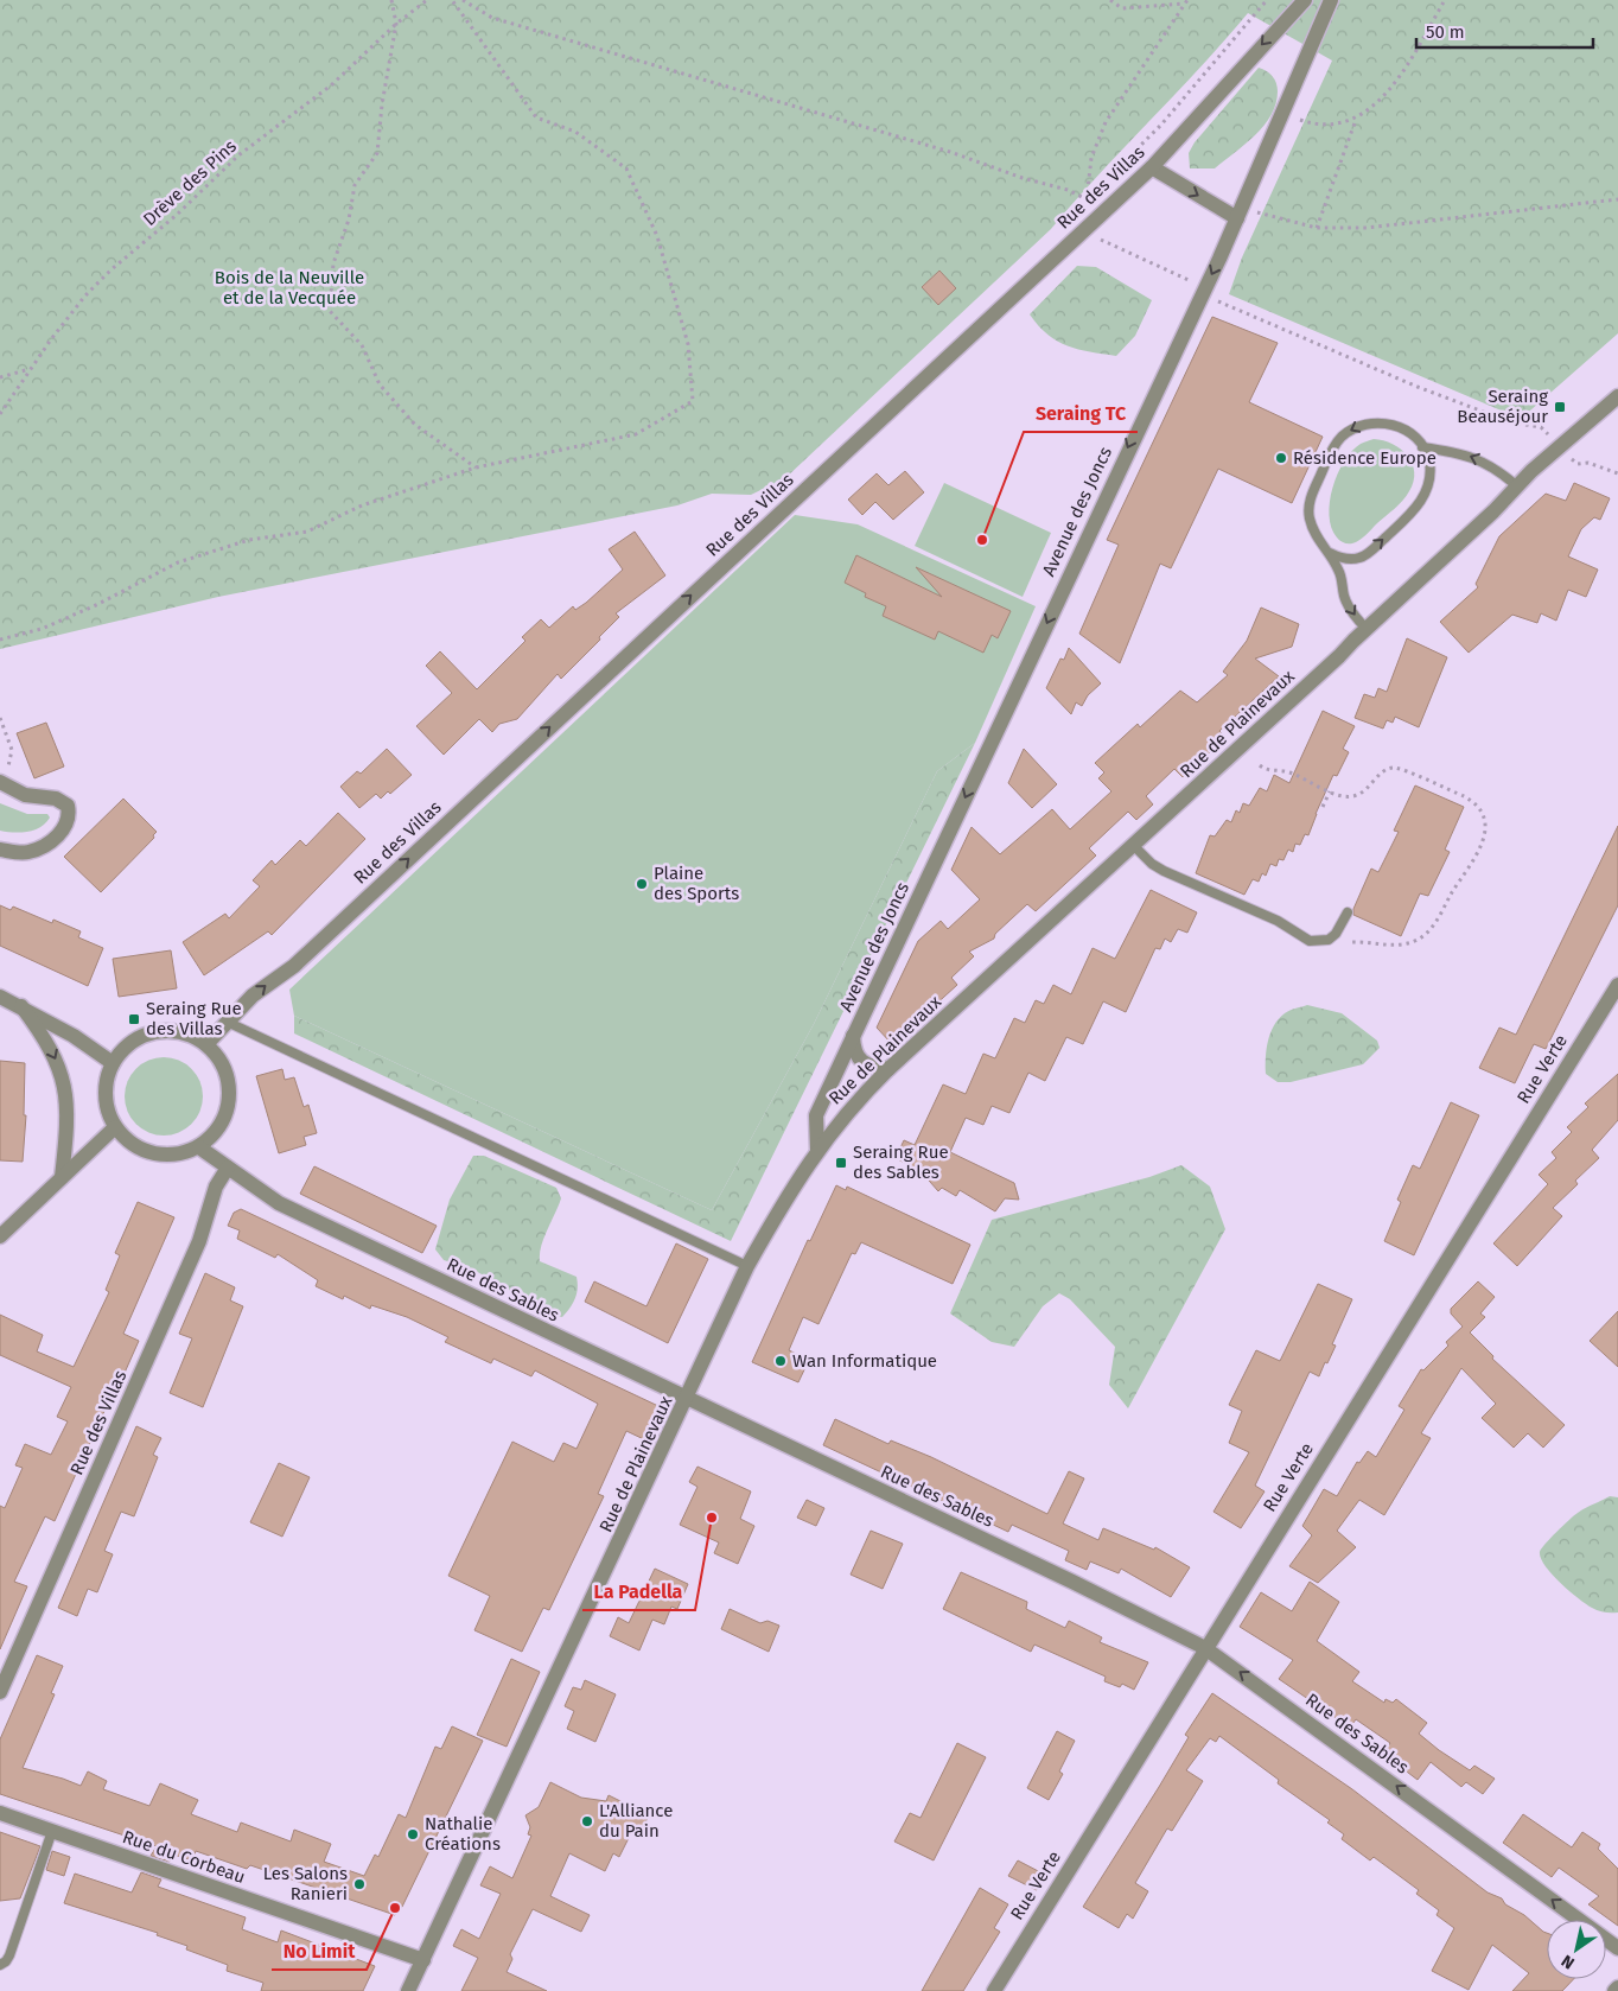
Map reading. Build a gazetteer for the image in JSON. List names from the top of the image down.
{
  "streets": {
    "street": [
      "Rue des Villas",
      "Avenue des Joncs",
      "Rue de Plainevaux",
      "Rue Verte",
      "Rue des Sables",
      "Rue du Corbeau"
    ],
    "path": ["Drève des Pins"]
  },
  "crossings": [
    ["Rue des Villas", "Rue des Sables"],
    ["Avenue des Joncs", "Rue de Plainevaux"],
    ["Rue de Plainevaux", "Rue des Sables"],
    ["Rue de Plainevaux", "Rue du Corbeau"],
    ["Rue Verte", "Rue des Sables"]
  ],
  "one_way": ["Avenue des Joncs"],
  "parks": ["Bois de la Neuville et de la Vecquée"],
  "places": {
    "transit": ["Seraing Beauséjour", "Seraing Rue des Villas", "Seraing Rue des Sables"],
    "other": [
      "Résidence Europe",
      "Seraing TC",
      "Plaine des Sports",
      "Wan Informatique",
      "La Padella",
      "L'Alliance du Pain",
      "Nathalie Créations",
      "Les Salons Ranieri",
      "No Limit"
    ]
  },
  "scale_bar": "50 m",
  "north": "bottom left"
}
